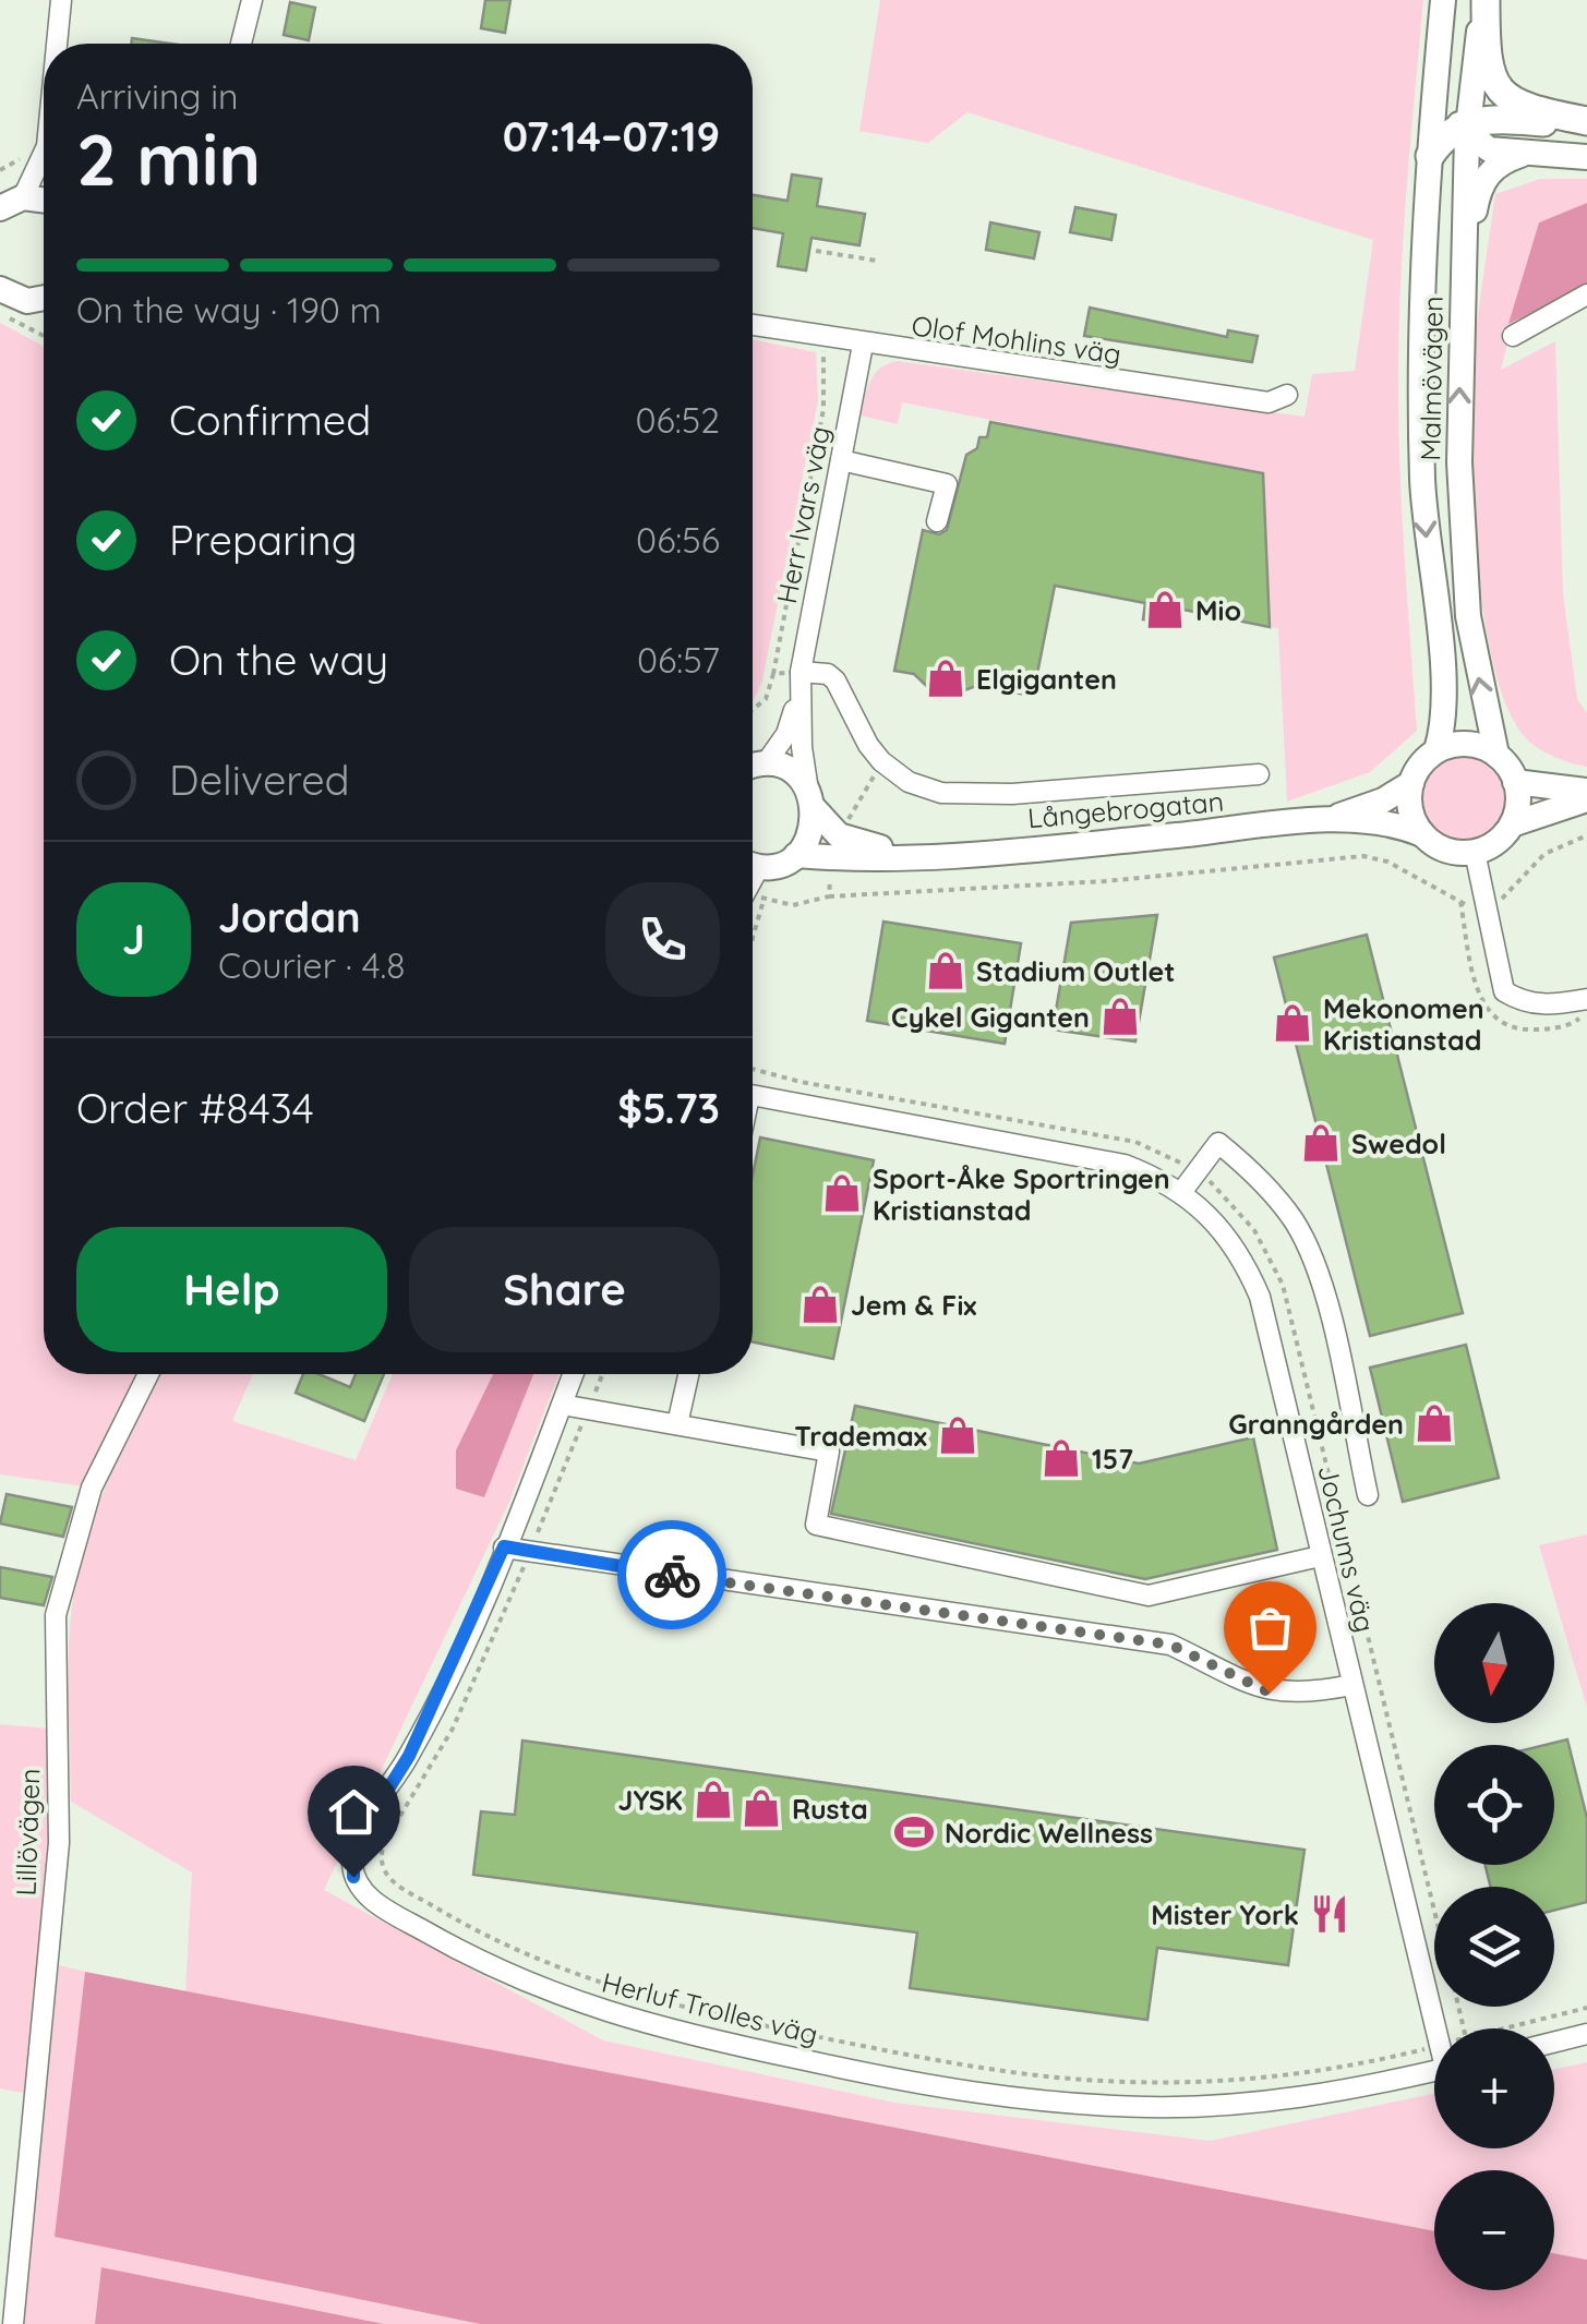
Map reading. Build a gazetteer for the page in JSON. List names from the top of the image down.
{
  "streets": {
    "main road": ["Malmövägen", "Långebrogatan"],
    "street": [
      "Olof Mohlins väg",
      "Herr Ivars väg",
      "Jochums väg",
      "Lillövägen",
      "Herluf Trolles väg"
    ]
  },
  "crossings": [
    ["Olof Mohlins väg", "Herr Ivars väg"],
    ["Malmövägen", "Långebrogatan"],
    ["Herr Ivars väg", "Långebrogatan"]
  ],
  "places": {
    "shop": [
      "Mio",
      "Elgiganten",
      "Stadium Outlet",
      "Cykel Giganten",
      "Mekonomen Kristianstad",
      "Swedol",
      "Sport-Åke Sportringen Kristianstad",
      "Jem & Fix",
      "Granngården",
      "Trademax",
      "157",
      "JYSK",
      "Rusta"
    ],
    "sports": ["Nordic Wellness"],
    "restaurant": ["Mister York"]
  },
  "north": "bottom",
  "page": {
    "heading": ["2 min", "Arriving in", "07:14–07:19"],
    "panel": [
      "Jordan",
      "Courier · 4.8",
      "Order #8434",
      "$5.73"
    ],
    "bar": "On the way · 190 m",
    "list": [
      ["Confirmed", "06:52"],
      ["Preparing", "06:56"],
      ["On the way", "06:57"],
      "Delivered"
    ],
    "round": "J",
    "buttons": ["Help", "Share"],
    "map_buttons": ["+", "−"]
  }
}
